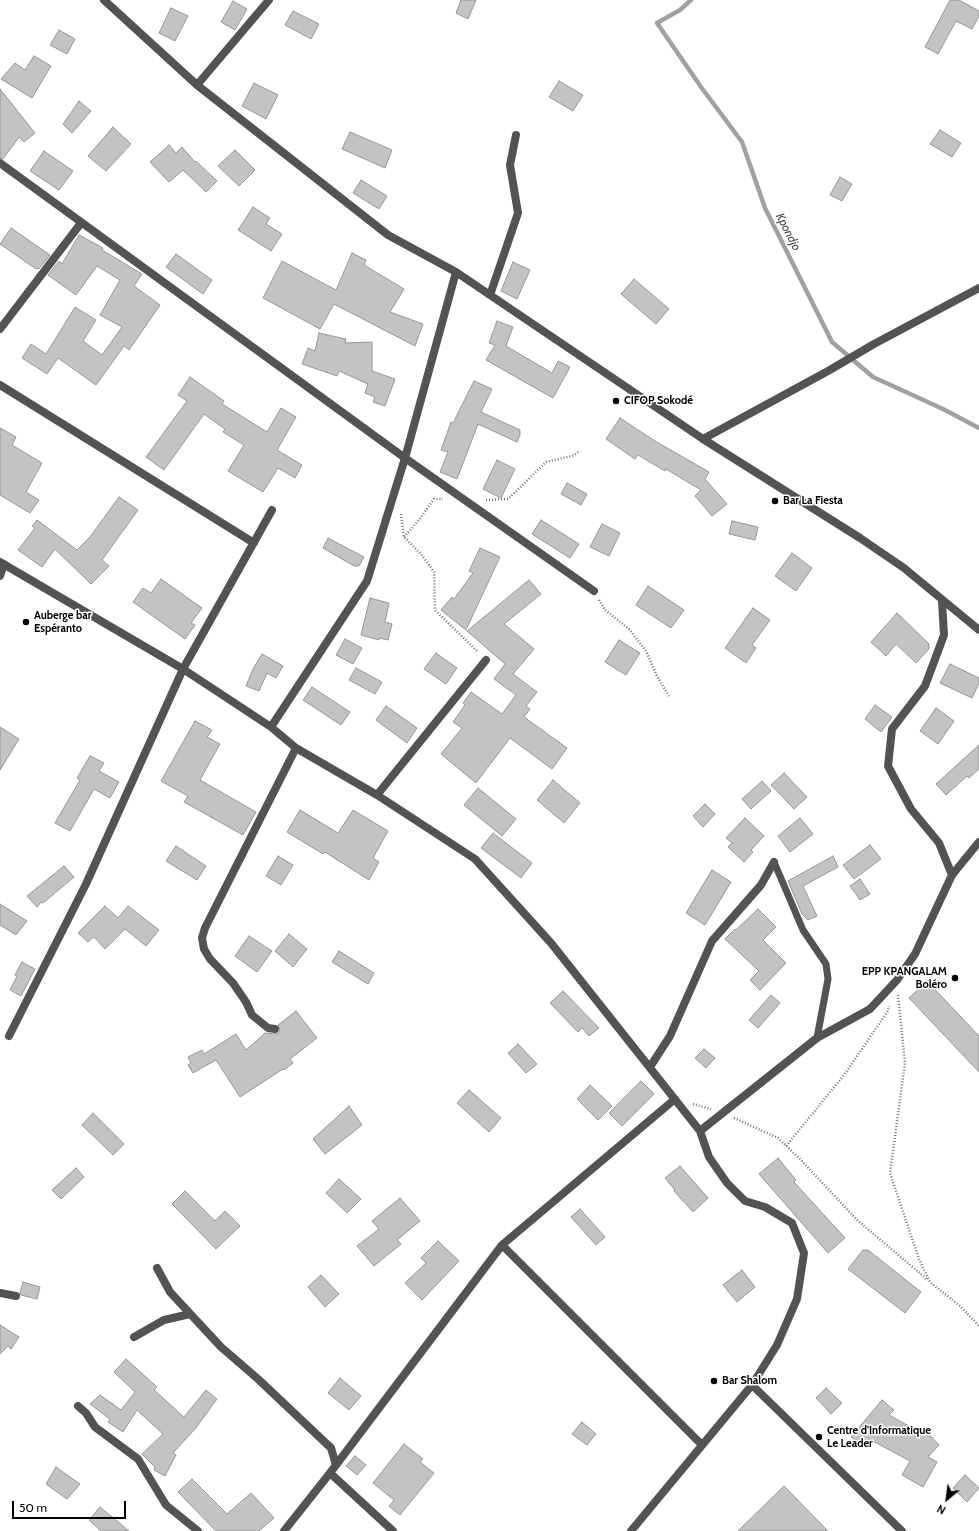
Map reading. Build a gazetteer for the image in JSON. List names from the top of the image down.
{
  "water": ["Kpondjo"],
  "places": [
    "CIFOP Sokodé",
    "Bar La Fiesta",
    "Auberge bar Espéranto",
    "EPP KPANGALAM Boléro",
    "Bar Shalom",
    "Centre d'Informatique Le Leader"
  ],
  "scale_bar": "50 m",
  "north": "bottom left"
}
